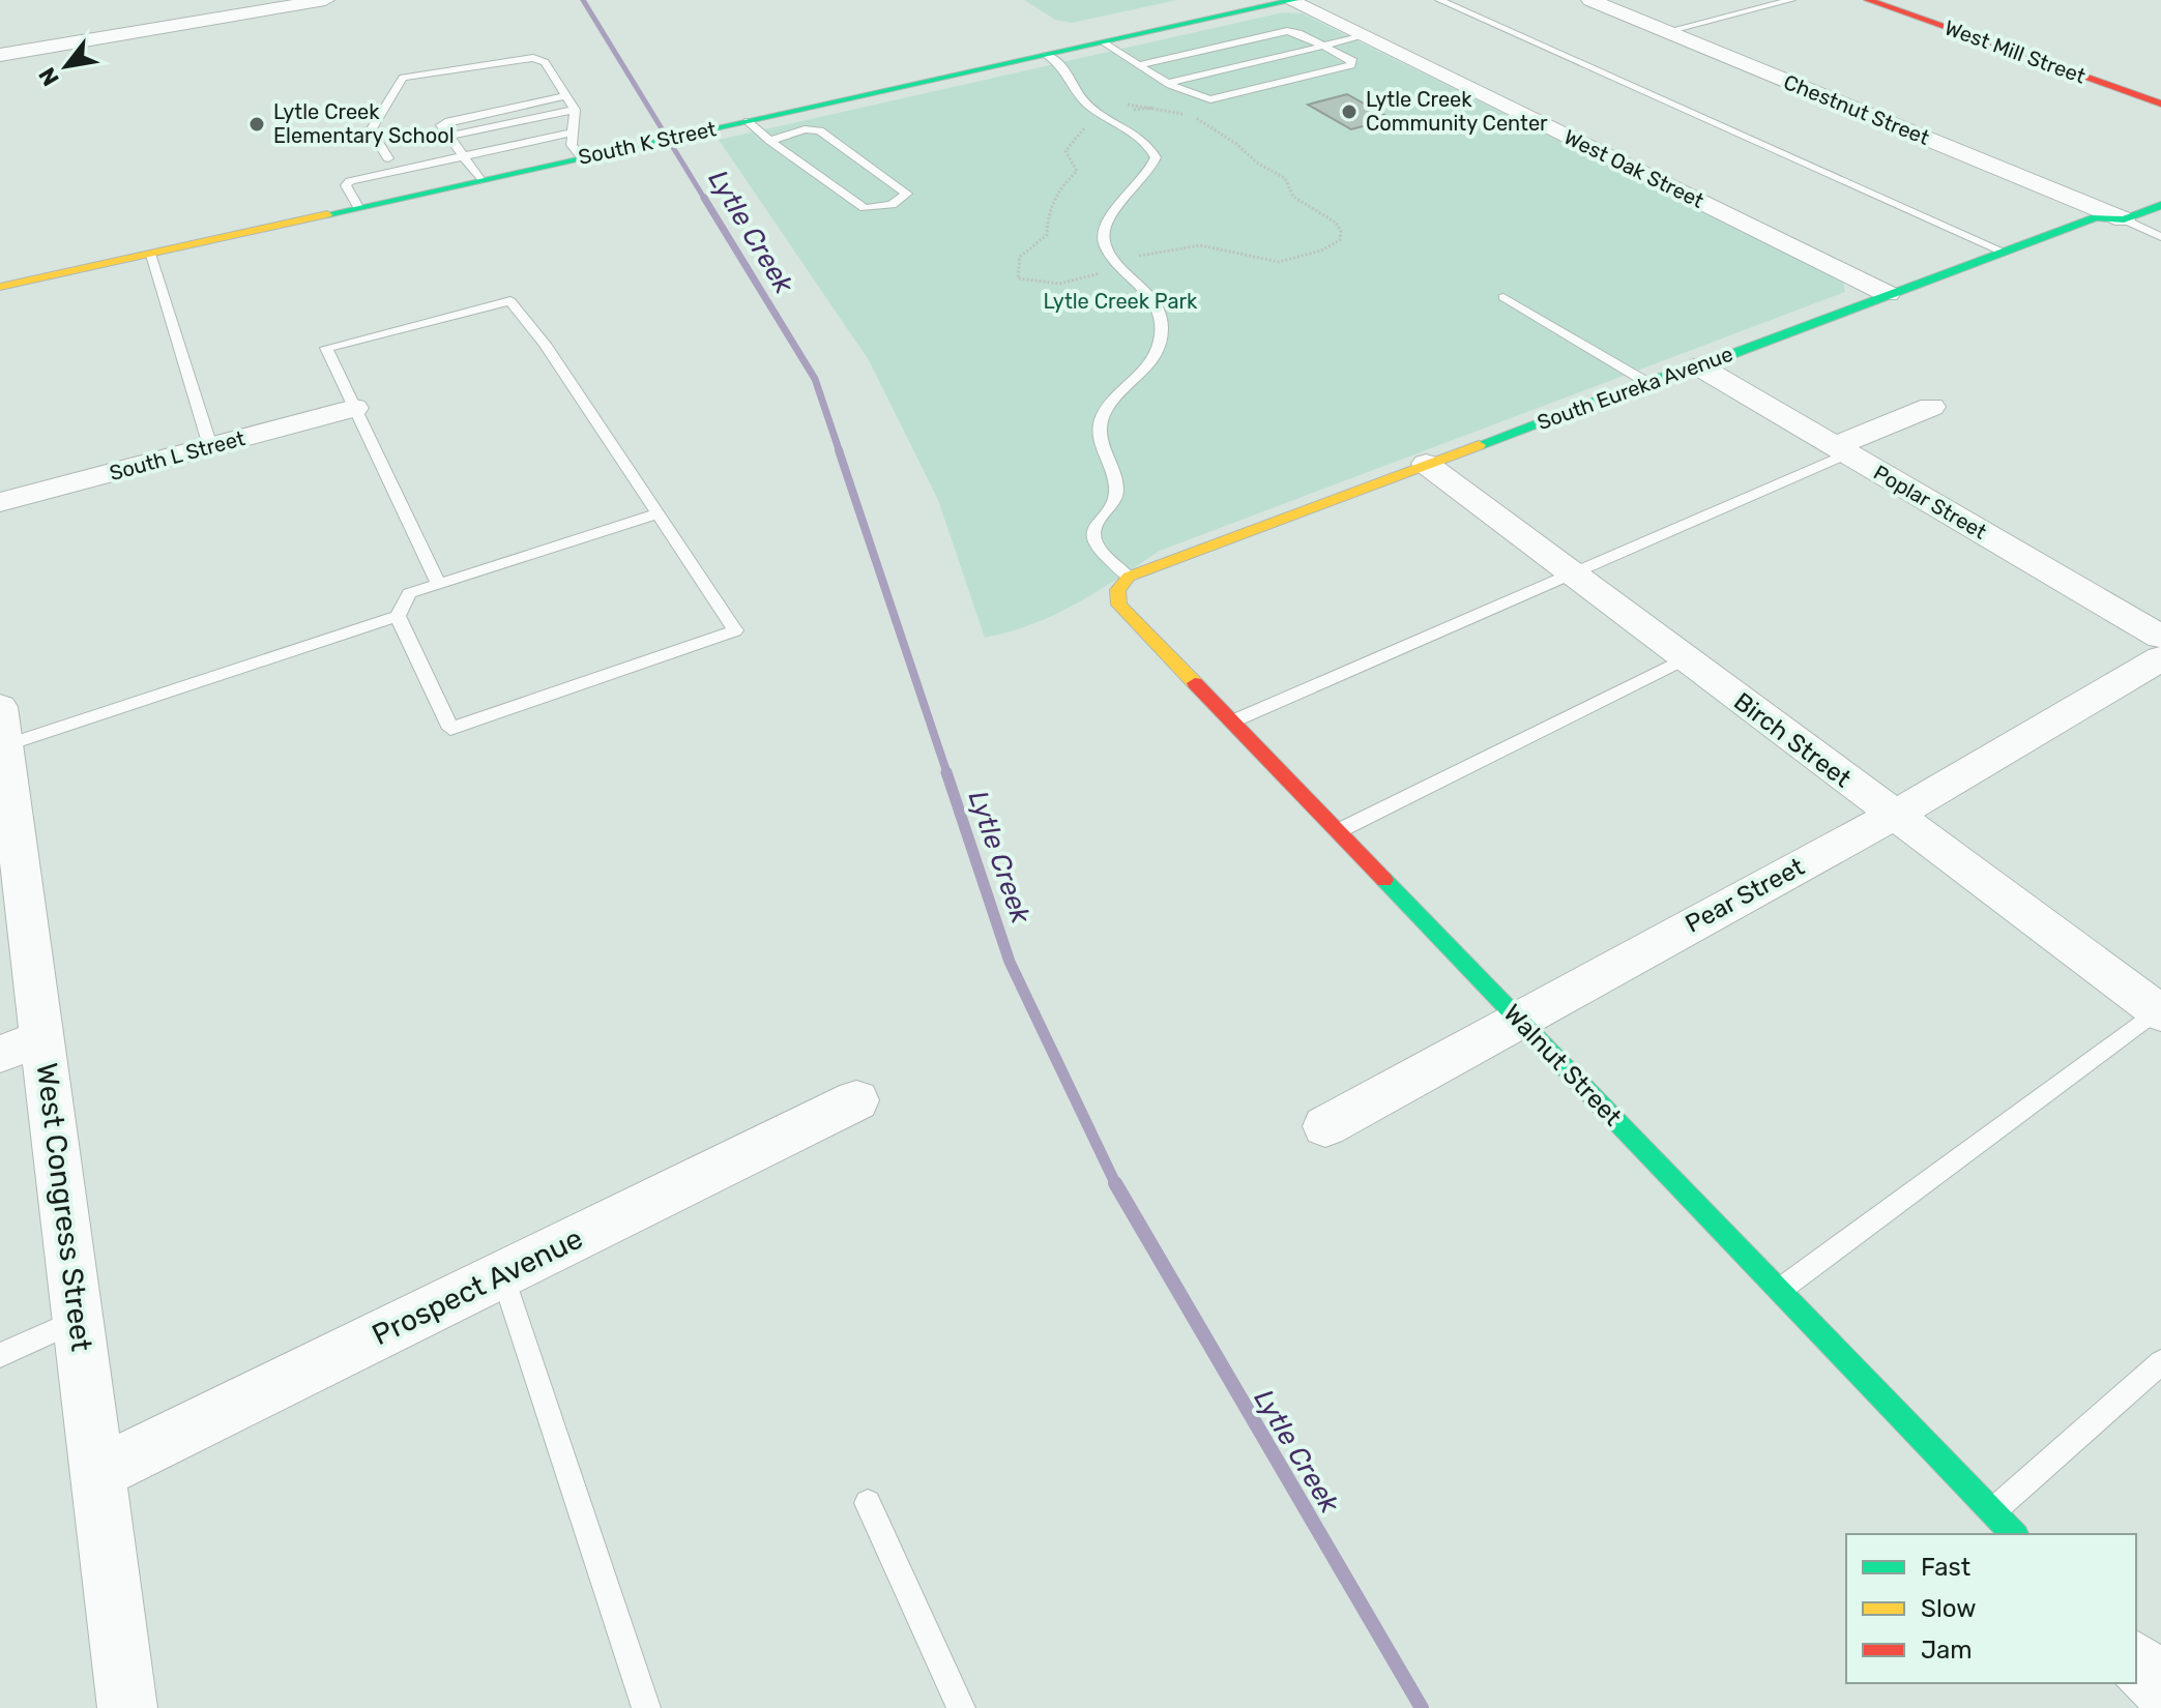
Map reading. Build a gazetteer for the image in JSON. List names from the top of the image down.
{
  "streets": {
    "street": [
      "West Mill Street",
      "Chestnut Street",
      "South K Street",
      "West Oak Street",
      "South Eureka Avenue",
      "South L Street",
      "Poplar Street",
      "Birch Street",
      "Pear Street",
      "Walnut Street",
      "West Congress Street",
      "Prospect Avenue"
    ]
  },
  "crossings": [
    ["Chestnut Street", "South Eureka Avenue"],
    ["South K Street", "West Oak Street"],
    ["West Oak Street", "South Eureka Avenue"],
    ["South Eureka Avenue", "Poplar Street"],
    ["South Eureka Avenue", "Birch Street"],
    ["South Eureka Avenue", "Walnut Street"],
    ["Birch Street", "Pear Street"],
    ["Pear Street", "Walnut Street"],
    ["West Congress Street", "Prospect Avenue"]
  ],
  "water": ["Lytle Creek"],
  "parks": ["Lytle Creek Park"],
  "places": ["Lytle Creek Community Center", "Lytle Creek Elementary School"],
  "legend": ["Fast", "Slow", "Jam"],
  "north": "bottom left"
}
